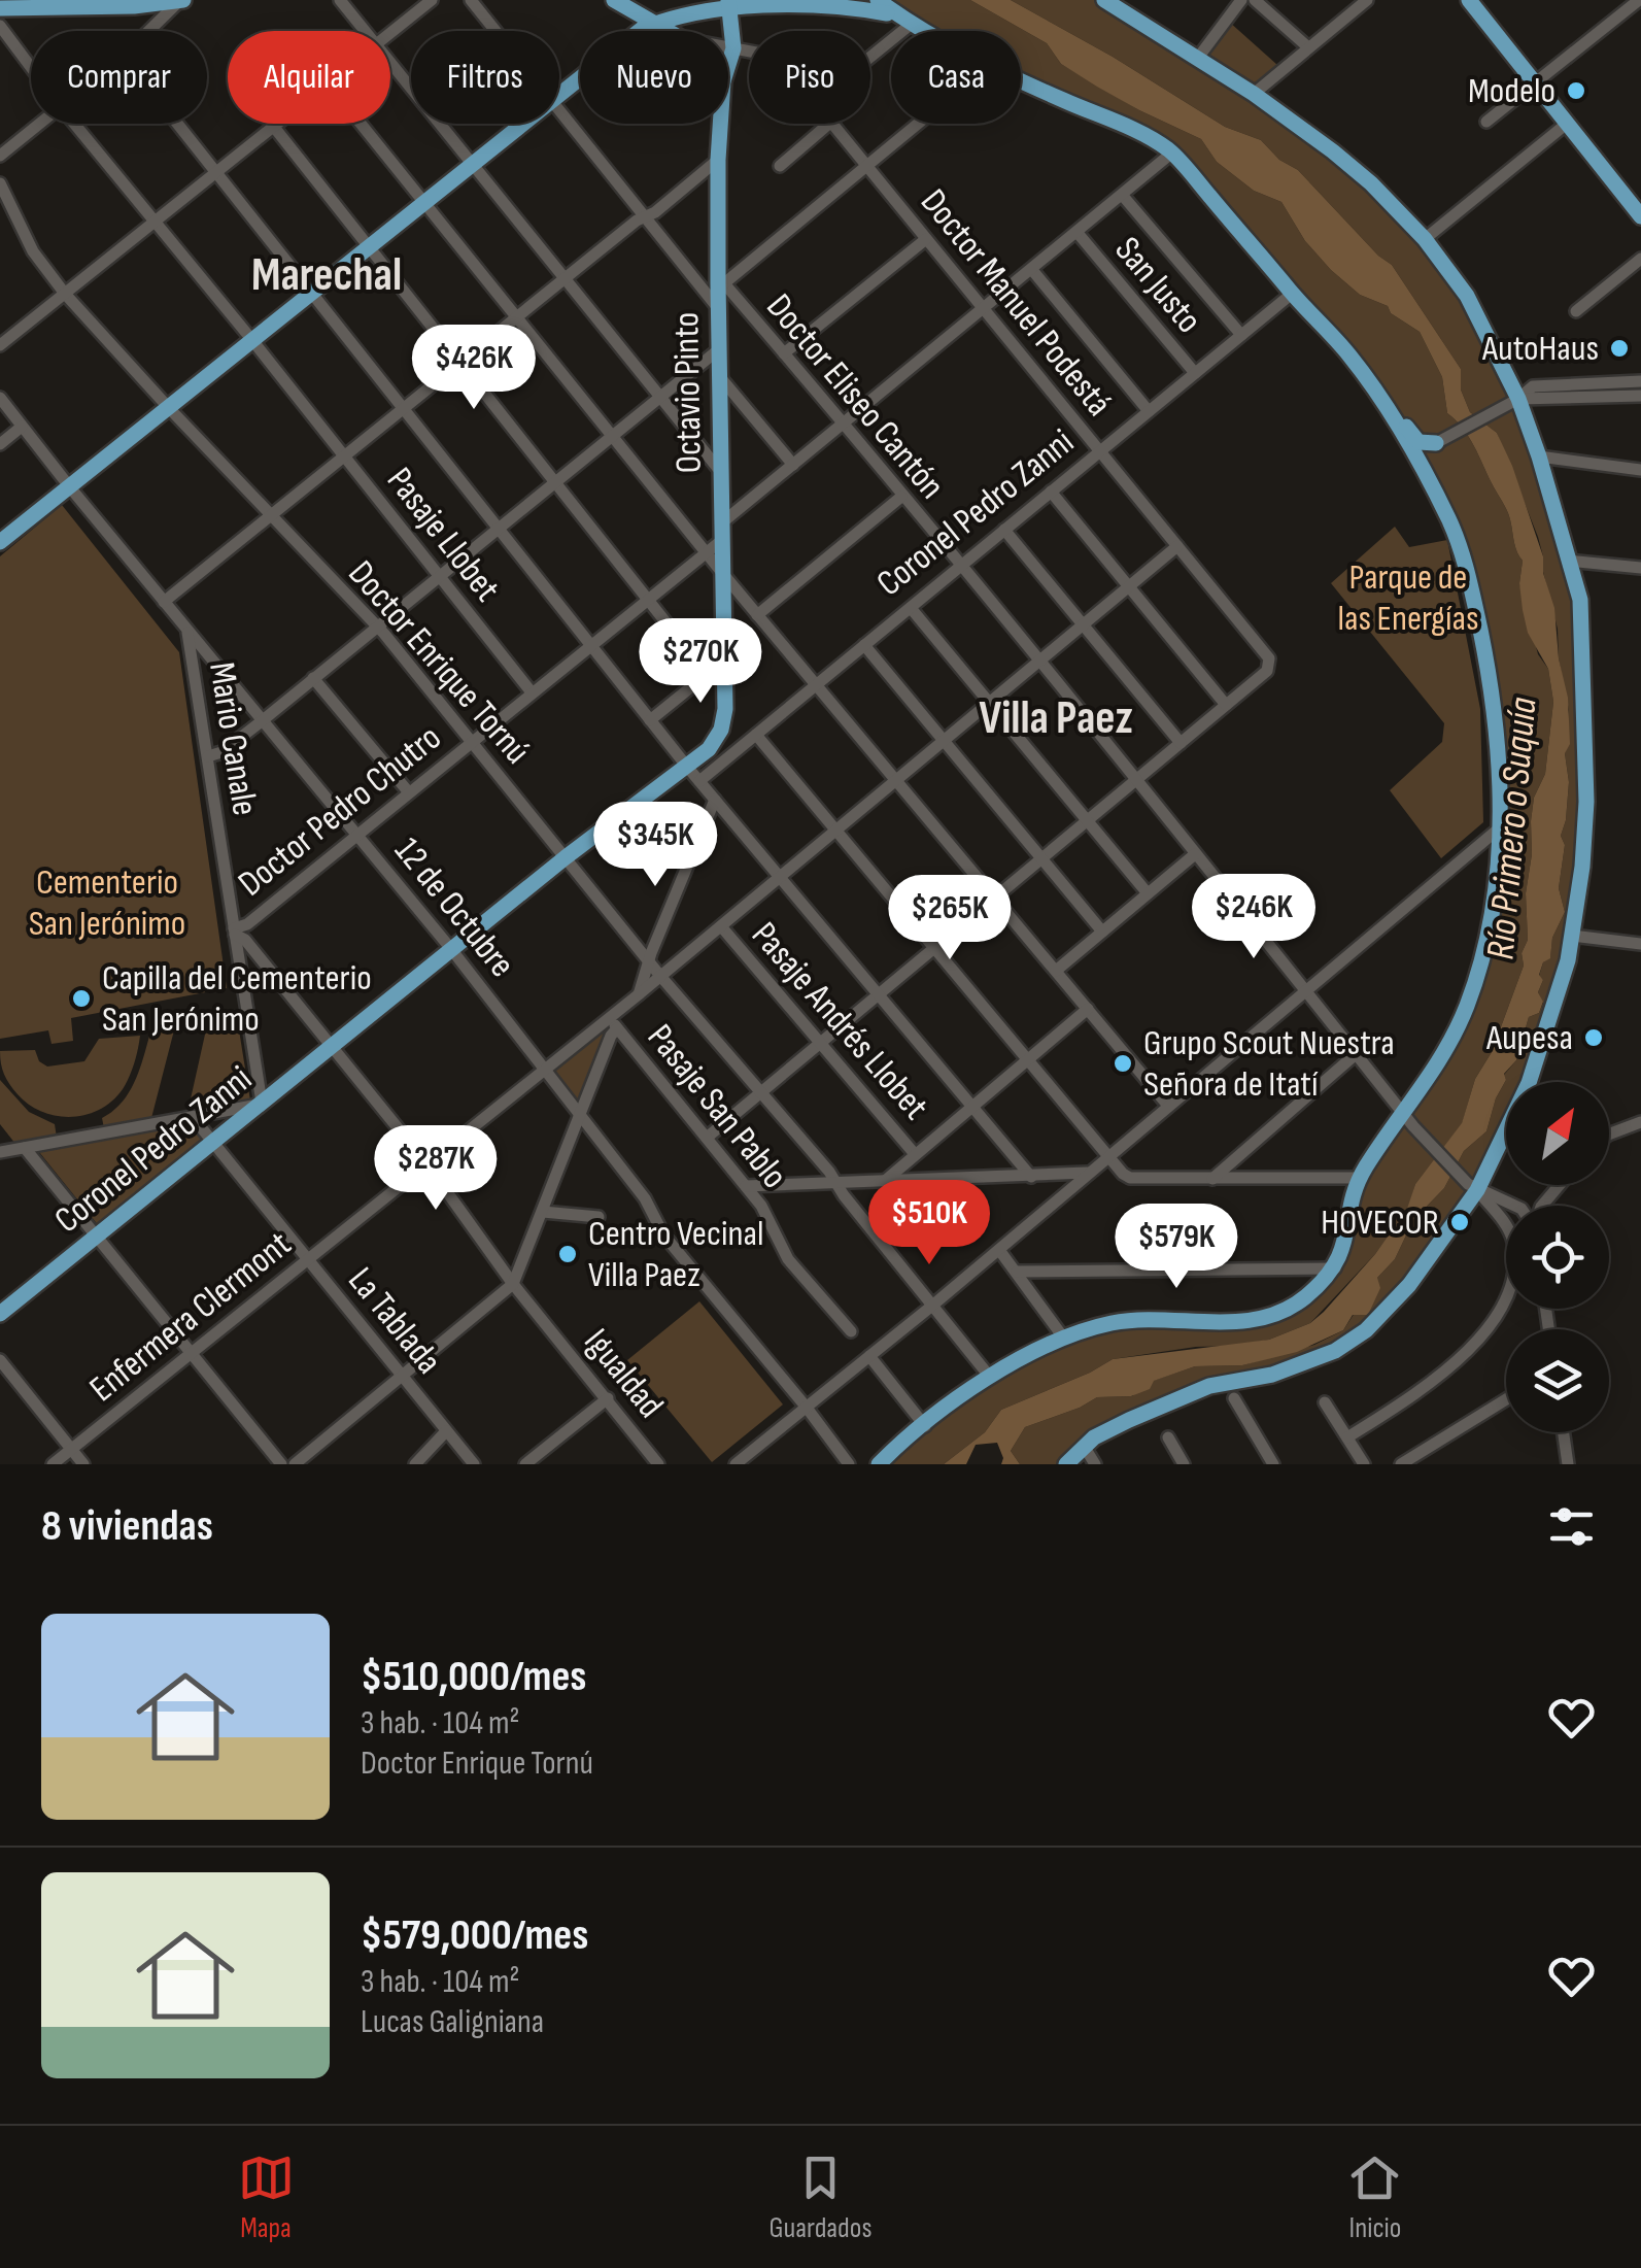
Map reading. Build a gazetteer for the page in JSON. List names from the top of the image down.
{
  "streets": {
    "main road": ["Octavio Pinto", "Coronel Pedro Zanni"],
    "street": [
      "San Justo",
      "Doctor Manuel Podestá",
      "Doctor Eliseo Cantón",
      "Pasaje Llobet",
      "Doctor Enrique Tornú",
      "Mario Canale",
      "Doctor Pedro Chutro",
      "12 de Octubre",
      "Pasaje Andrés Llobet",
      "Pasaje San Pablo",
      "Enfermera Clermont",
      "La Tablada",
      "Igualdad"
    ]
  },
  "crossings": [
    ["San Justo", "Coronel Pedro Zanni"],
    ["San Justo", "Doctor Pedro Chutro"],
    ["Doctor Manuel Podestá", "Octavio Pinto"],
    ["Doctor Manuel Podestá", "Coronel Pedro Zanni"],
    ["Doctor Manuel Podestá", "Doctor Pedro Chutro"],
    ["Doctor Manuel Podestá", "Enfermera Clermont"],
    ["Octavio Pinto", "Doctor Eliseo Cantón"],
    ["Octavio Pinto", "Coronel Pedro Zanni"],
    ["Octavio Pinto", "Doctor Pedro Chutro"],
    ["Doctor Eliseo Cantón", "Coronel Pedro Zanni"],
    ["Doctor Eliseo Cantón", "Doctor Pedro Chutro"],
    ["Doctor Eliseo Cantón", "Enfermera Clermont"],
    ["Coronel Pedro Zanni", "Doctor Enrique Tornú"],
    ["Coronel Pedro Zanni", "Mario Canale"],
    ["Coronel Pedro Zanni", "12 de Octubre"],
    ["Coronel Pedro Zanni", "La Tablada"],
    ["Coronel Pedro Zanni", "Igualdad"],
    ["Pasaje Llobet", "Doctor Pedro Chutro"],
    ["Doctor Enrique Tornú", "Doctor Pedro Chutro"],
    ["Doctor Enrique Tornú", "Enfermera Clermont"],
    ["Mario Canale", "Doctor Pedro Chutro"],
    ["Mario Canale", "12 de Octubre"],
    ["Mario Canale", "Igualdad"],
    ["Doctor Pedro Chutro", "12 de Octubre"],
    ["Doctor Pedro Chutro", "Igualdad"],
    ["12 de Octubre", "Enfermera Clermont"],
    ["Pasaje Andrés Llobet", "Enfermera Clermont"],
    ["Pasaje San Pablo", "Enfermera Clermont"],
    ["Enfermera Clermont", "La Tablada"],
    ["Enfermera Clermont", "Igualdad"]
  ],
  "districts": ["Marechal", "Villa Paez"],
  "water": ["Río Primero o Suquía"],
  "parks": ["Parque de las Energías", "Cementerio San Jerónimo"],
  "places": [
    "Modelo",
    "AutoHaus",
    "Capilla del Cementerio San Jerónimo",
    "Aupesa",
    "Grupo Scout Nuestra Señora de Itatí",
    "HOVECOR",
    "Centro Vecinal Villa Paez"
  ],
  "north": "top right",
  "page": {
    "chip": [
      "Comprar",
      "Alquilar",
      "Filtros",
      "Nuevo",
      "Piso",
      "Casa"
    ],
    "price": [
      "$426K",
      "$270K",
      "$345K",
      "$246K",
      "$265K",
      "$287K",
      "$510K",
      "$579K"
    ],
    "heading": "8 viviendas",
    "list": [
      {
        "name": "$510,000/mes",
        "note": "3 hab. · 104 m² · Doctor Enrique Tornú"
      },
      {
        "name": "$579,000/mes",
        "note": "3 hab. · 104 m² · Lucas Galigniana"
      }
    ],
    "tabs": ["Mapa", "Guardados", "Inicio"]
  }
}
